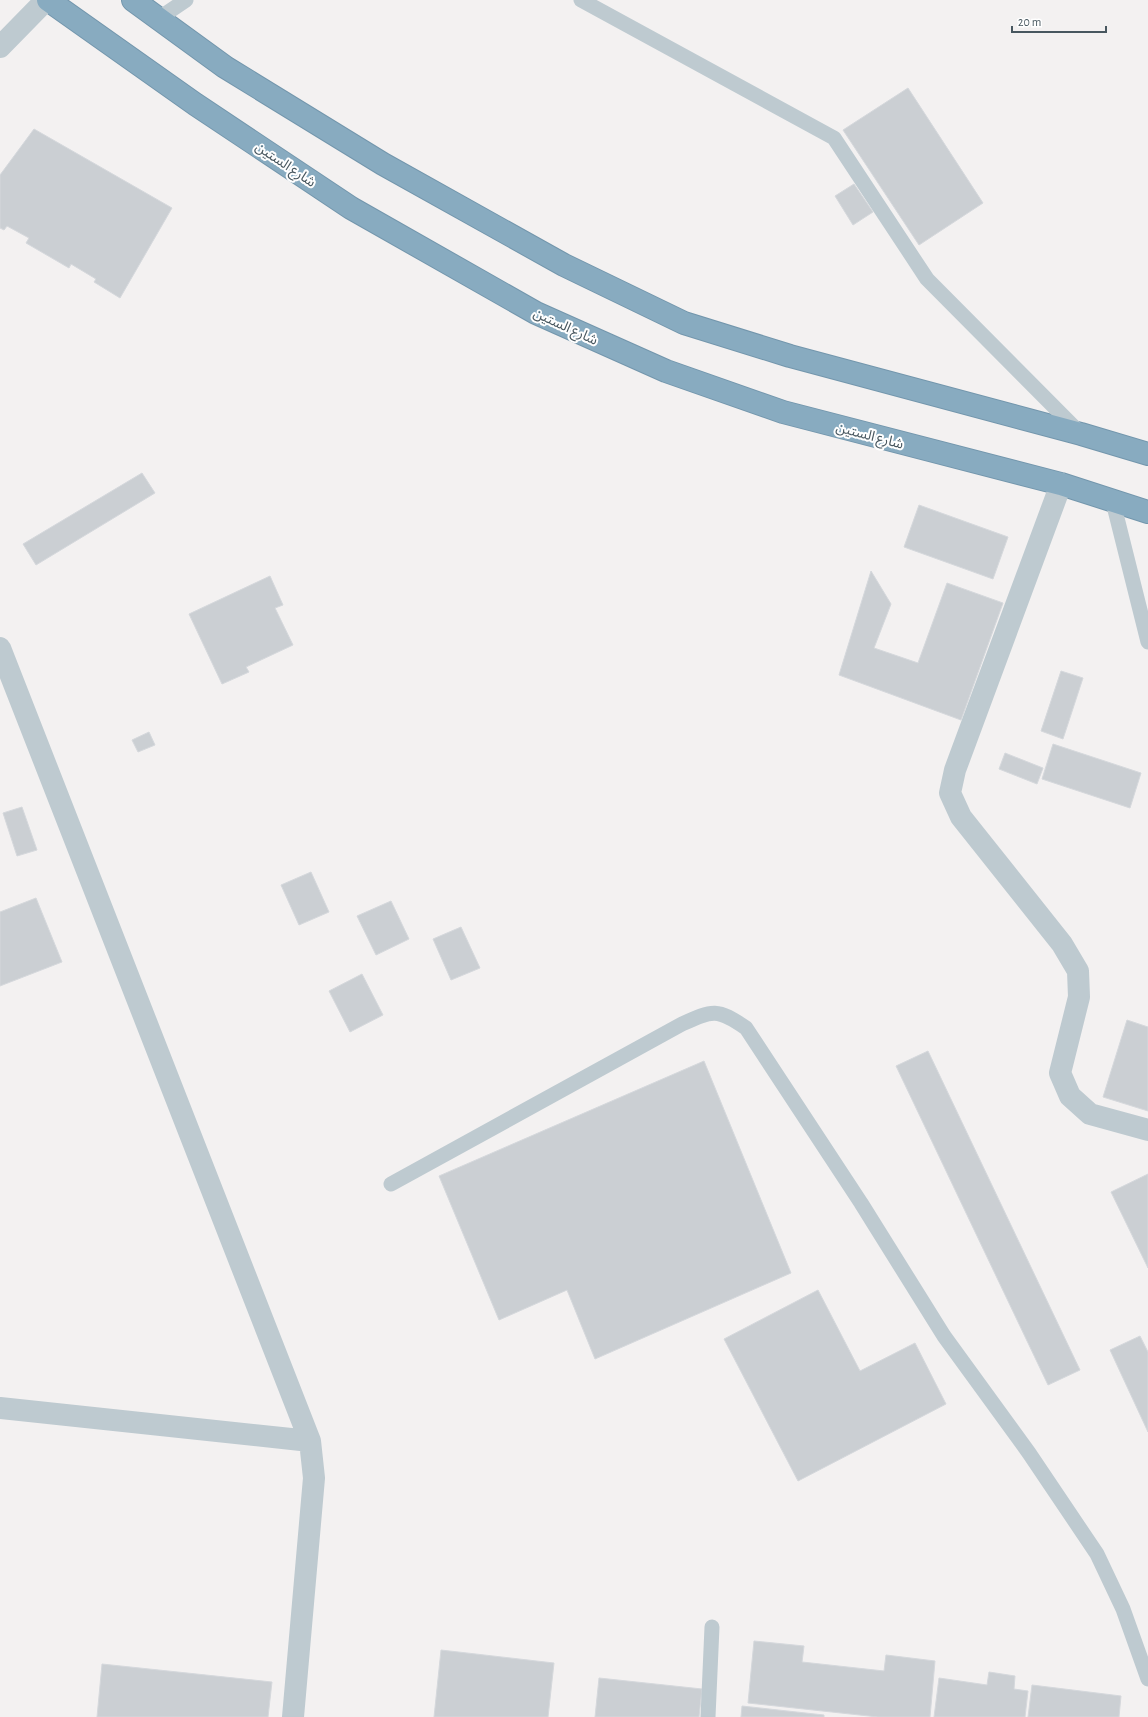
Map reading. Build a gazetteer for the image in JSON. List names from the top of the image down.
{
  "streets": {
    "highway": ["شارع الستين"]
  },
  "scale_bar": "20 m"
}
